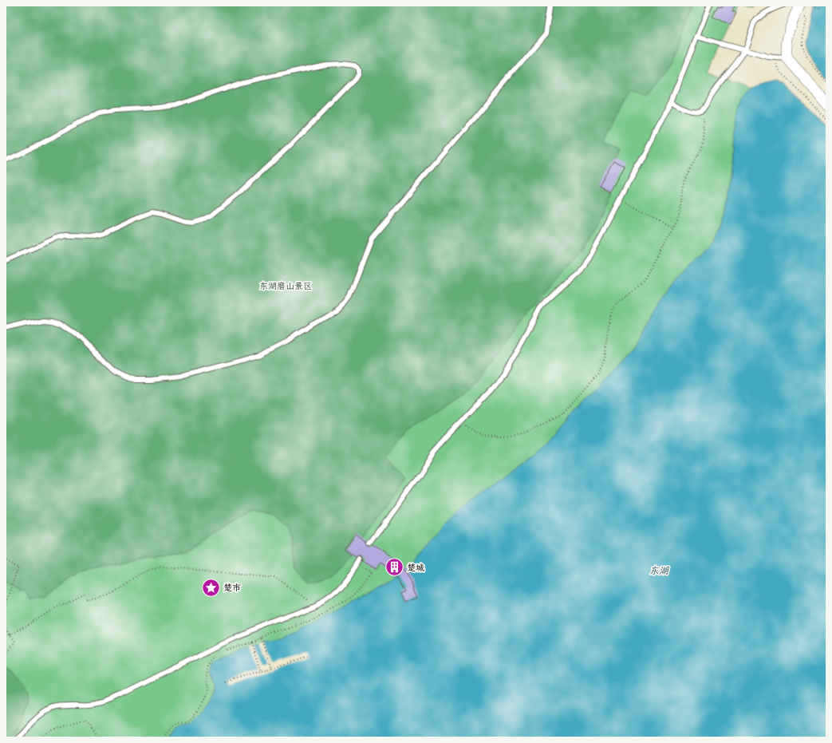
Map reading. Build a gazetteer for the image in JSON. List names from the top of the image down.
{
  "water": ["东湖"],
  "parks": ["东湖磨山景区"],
  "places": {
    "building": ["楚城"],
    "place": ["楚市"]
  }
}
